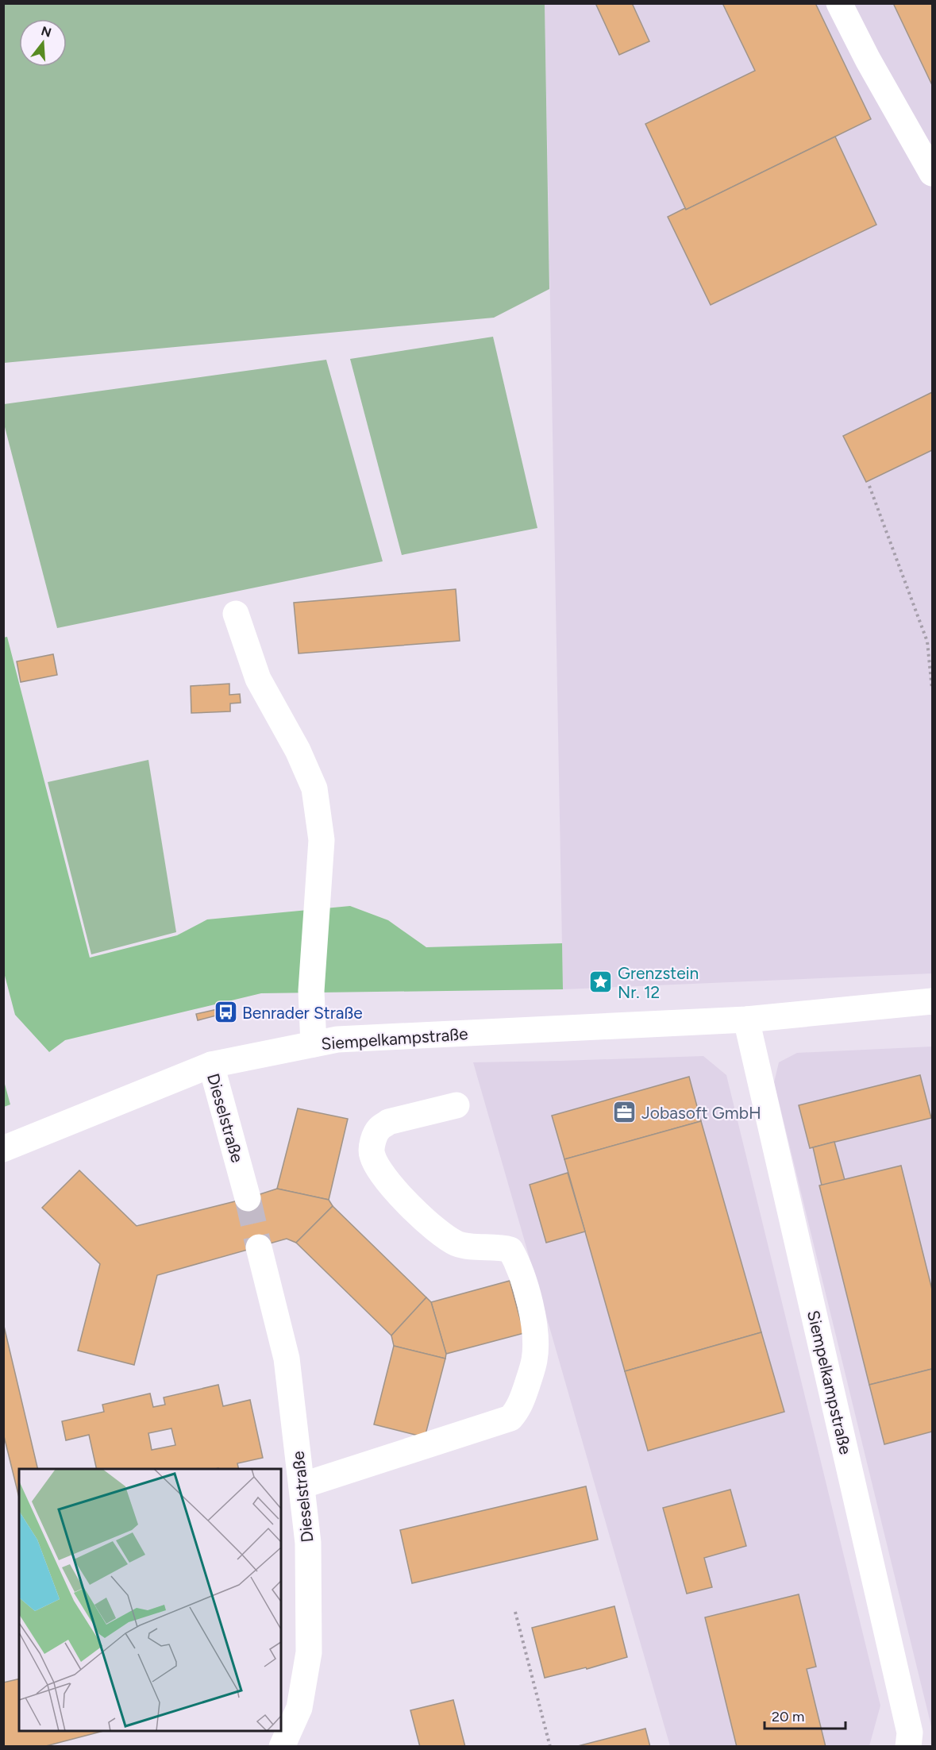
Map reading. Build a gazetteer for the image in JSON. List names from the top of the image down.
{
  "streets": {
    "street": ["Siempelkampstraße", "Dieselstraße"]
  },
  "crossings": [
    ["Siempelkampstraße", "Dieselstraße"]
  ],
  "places": {
    "place": ["Grenzstein Nr. 12"],
    "bus stop": ["Benrader Straße"],
    "office": ["Jobasoft GmbH"]
  },
  "scale_bar": "20 m",
  "north": "top"
}
